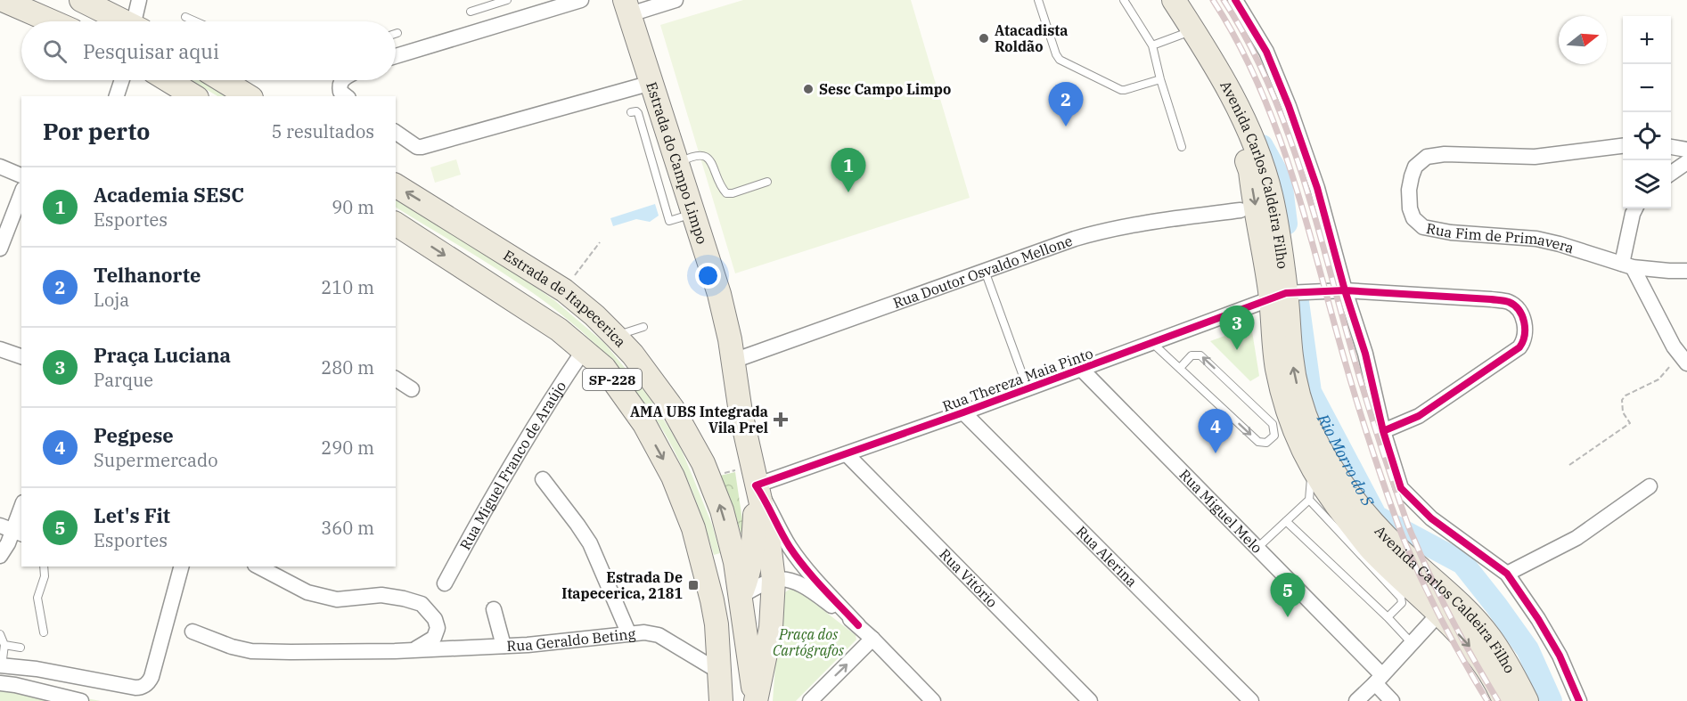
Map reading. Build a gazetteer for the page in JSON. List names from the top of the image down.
{
  "streets": {
    "main road": [
      "Estrada do Campo Limpo",
      "Avenida Carlos Caldeira Filho",
      "Estrada de Itapecerica",
      "SP-228"
    ],
    "street": [
      "Rua Fim de Primavera",
      "Rua Doutor Osvaldo Mellone",
      "Rua Thereza Maia Pinto",
      "Rua Miguel Franco de Araújo",
      "Rua Miguel Melo",
      "Rua Alerina",
      "Rua Vitório",
      "Rua Geraldo Beting"
    ]
  },
  "crossings": [
    ["Estrada do Campo Limpo", "Rua Doutor Osvaldo Mellone"],
    ["Estrada do Campo Limpo", "Estrada de Itapecerica"],
    ["Estrada do Campo Limpo", "Rua Thereza Maia Pinto"],
    ["Avenida Carlos Caldeira Filho", "Rua Thereza Maia Pinto"],
    ["Estrada de Itapecerica", "Rua Miguel Franco de Araújo"],
    ["Estrada de Itapecerica", "Rua Geraldo Beting"],
    ["Rua Thereza Maia Pinto", "Rua Miguel Melo"],
    ["Rua Thereza Maia Pinto", "Rua Alerina"],
    ["Rua Thereza Maia Pinto", "Rua Vitório"]
  ],
  "water": ["Rio Morro do S"],
  "parks": ["Praça dos Cartógrafos"],
  "places": {
    "other": ["Atacadista Roldão", "Sesc Campo Limpo"],
    "health": ["AMA UBS Integrada Vila Prel"],
    "transit": ["Estrada De Itapecerica, 2181"]
  },
  "north": "right",
  "page": {
    "map_buttons": ["+", "−"],
    "search": "Pesquisar aqui",
    "pins": [
      "2",
      "1",
      "3",
      "4",
      "5"
    ],
    "heading": ["Por perto", "5 resultados"],
    "list": [
      {
        "mark": "1",
        "name": "Academia SESC",
        "note": "Esportes",
        "value": "90 m"
      },
      {
        "mark": "2",
        "name": "Telhanorte",
        "note": "Loja",
        "value": "210 m"
      },
      {
        "mark": "3",
        "name": "Praça Luciana",
        "note": "Parque",
        "value": "280 m"
      },
      {
        "mark": "4",
        "name": "Pegpese",
        "note": "Supermercado",
        "value": "290 m"
      },
      {
        "mark": "5",
        "name": "Let's Fit",
        "note": "Esportes",
        "value": "360 m"
      }
    ]
  }
}
